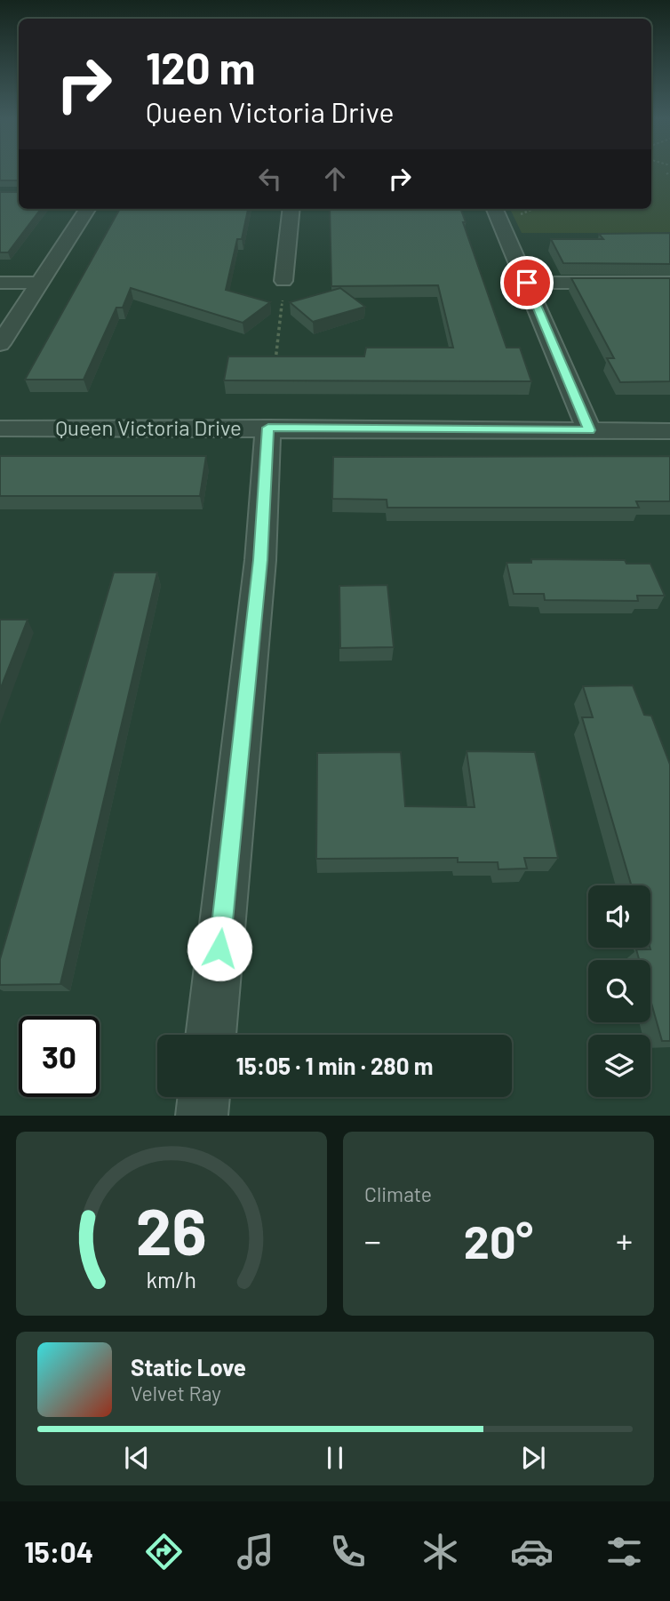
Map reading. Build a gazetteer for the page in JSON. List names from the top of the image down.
{
  "streets": {
    "street": ["Queen Victoria Drive"]
  },
  "page": {
    "turn": ["120 m", "Queen Victoria Drive"],
    "limit": "30",
    "trip": "15:05 · 1 min · 280 m",
    "tile": "Climate",
    "heat": ["−", "20°", "+"],
    "song": ["Static Love", "Velvet Ray"],
    "tabs": "15:04",
    "gauge": ["26", "km/h"]
  }
}
